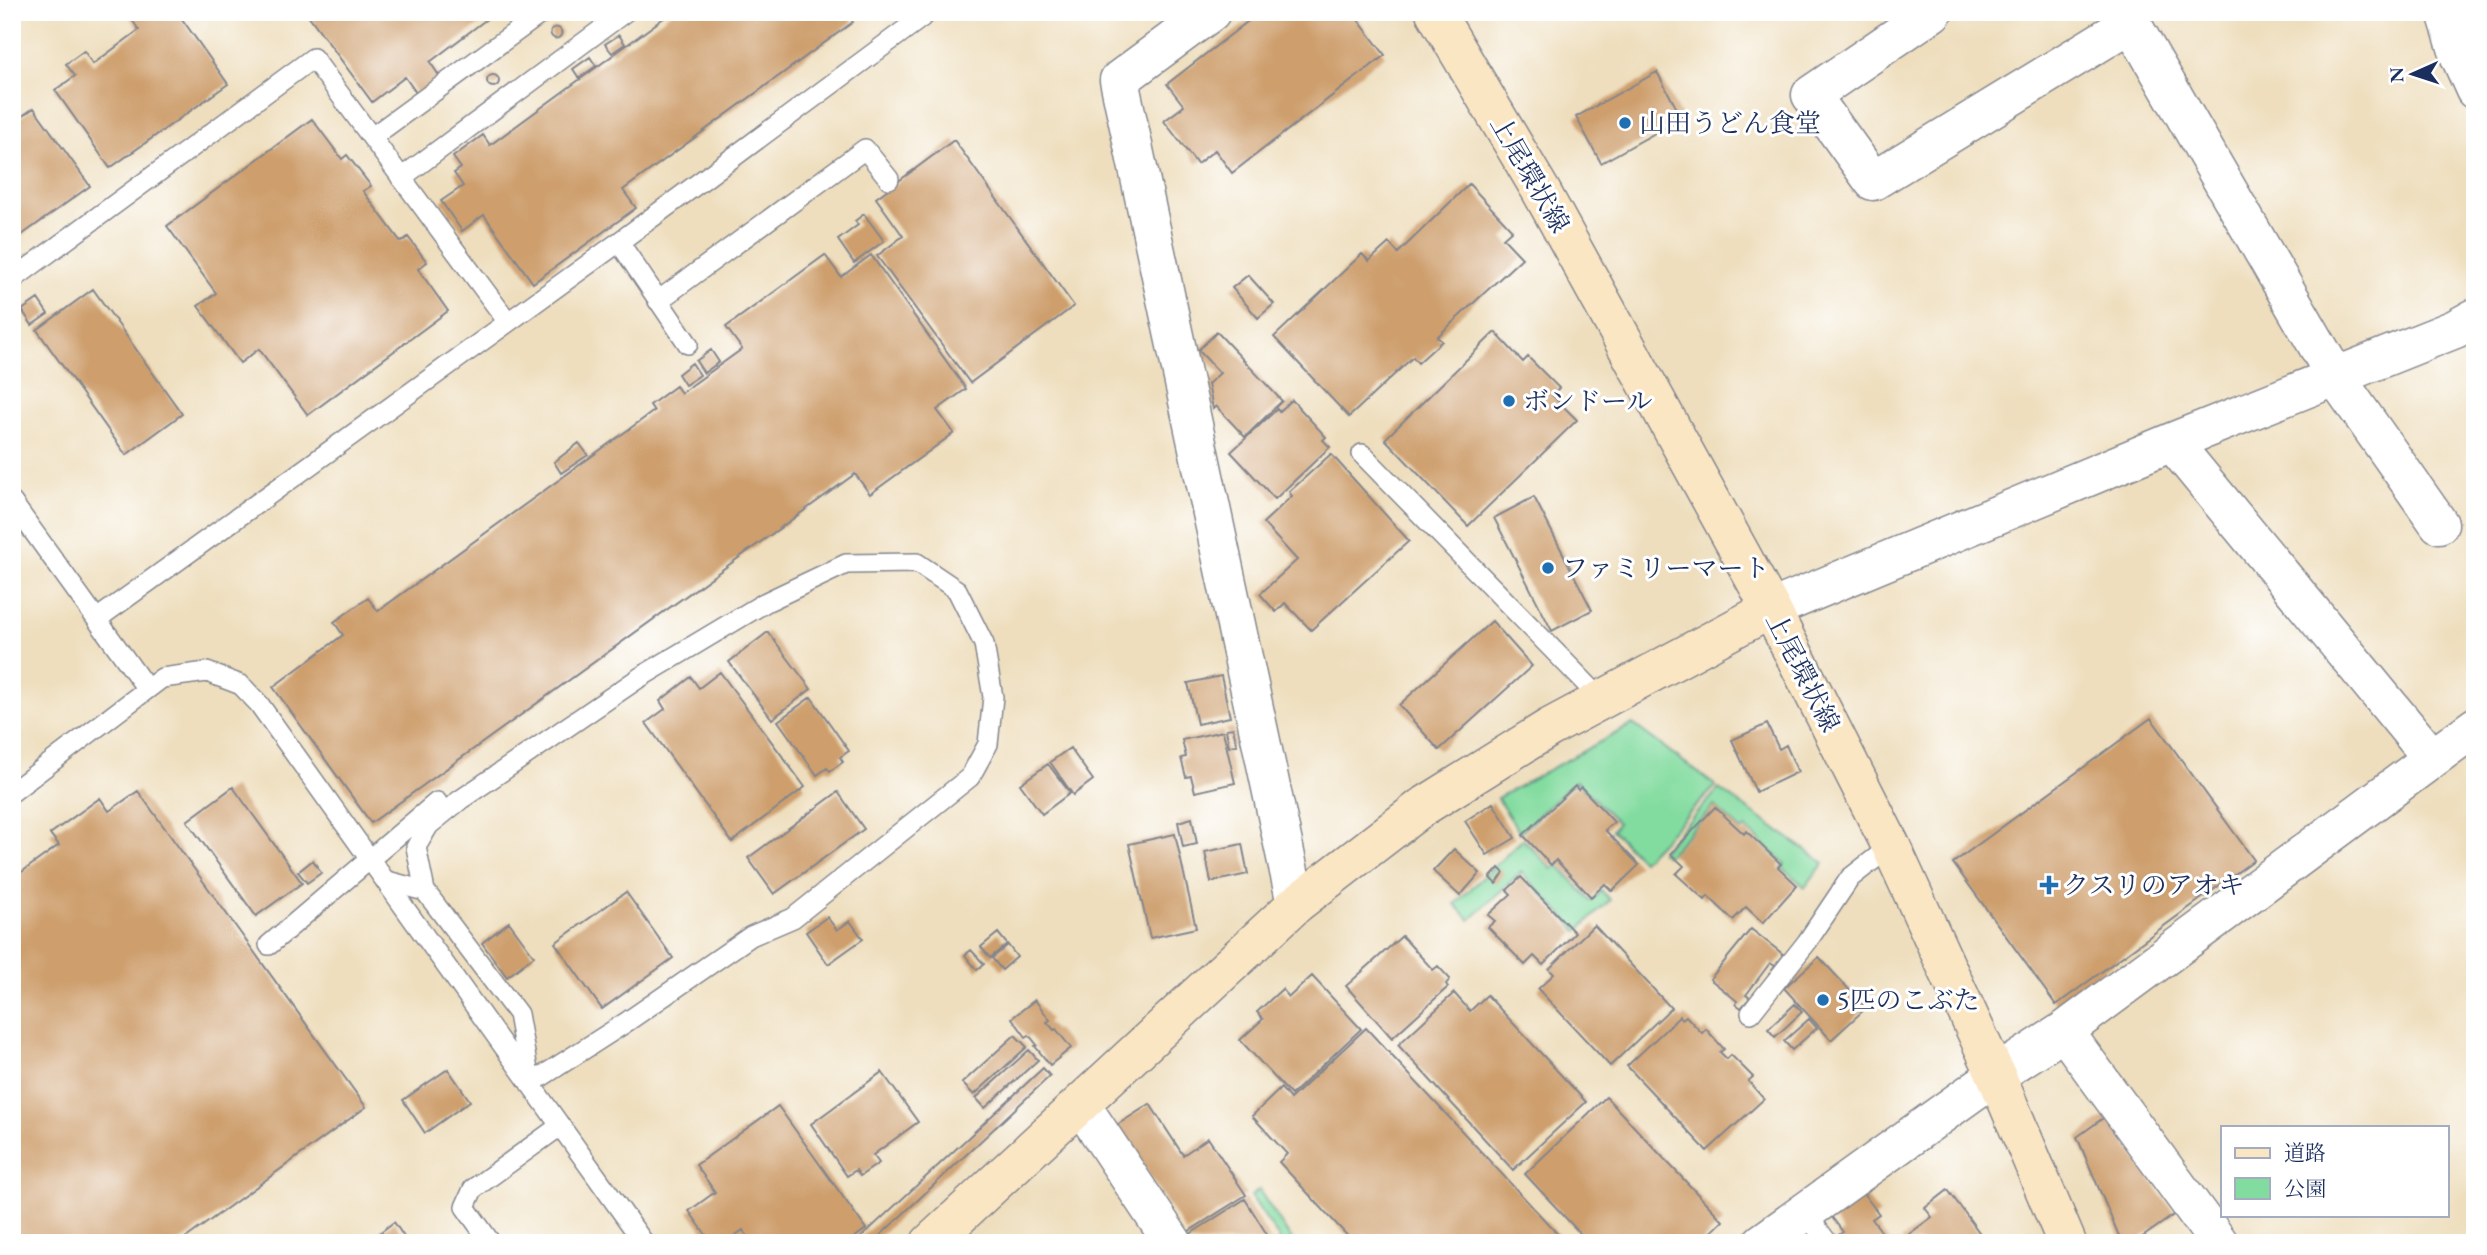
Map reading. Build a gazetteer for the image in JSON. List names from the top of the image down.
{
  "streets": {
    "main road": ["上尾環状線"]
  },
  "places": {
    "other": [
      "山田うどん食堂",
      "ボンドール",
      "ファミリーマート",
      "5匹のこぶた"
    ],
    "health": ["クスリのアオキ"]
  },
  "legend": ["道路", "公園"],
  "north": "left"
}
